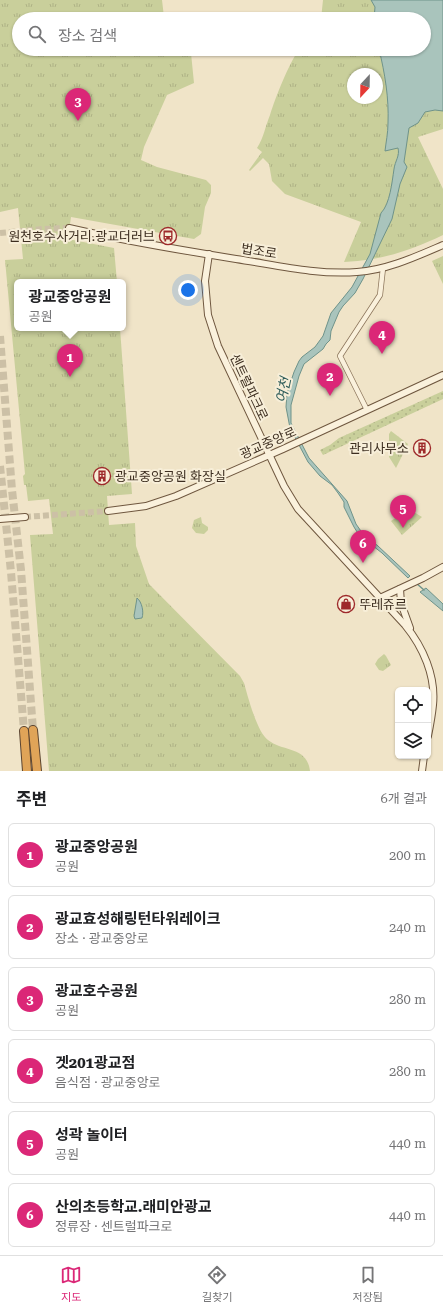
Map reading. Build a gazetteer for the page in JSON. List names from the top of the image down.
{
  "streets": {
    "street": ["법조로", "센트럴파크로", "광교중앙로"]
  },
  "crossings": [
    ["법조로", "센트럴파크로"],
    ["센트럴파크로", "광교중앙로"]
  ],
  "water": ["여천"],
  "places": {
    "bus stop": ["원천호수사거리.광교더러브"],
    "building": ["관리사무소", "광교중앙공원 화장실"],
    "shop": ["뚜레쥬르"]
  },
  "north": "bottom",
  "page": {
    "search": "장소 검색",
    "pins": [
      "3",
      "4",
      "1",
      "2",
      "5",
      "6"
    ],
    "popup": ["광교중앙공원", "공원"],
    "heading": ["주변", "6개 결과"],
    "list": [
      {
        "mark": "1",
        "name": "광교중앙공원",
        "note": "공원",
        "value": "200 m"
      },
      {
        "mark": "2",
        "name": "광교효성해링턴타워레이크",
        "note": "장소 · 광교중앙로",
        "value": "240 m"
      },
      {
        "mark": "3",
        "name": "광교호수공원",
        "note": "공원",
        "value": "280 m"
      },
      {
        "mark": "4",
        "name": "겟201광교점",
        "note": "음식점 · 광교중앙로",
        "value": "280 m"
      },
      {
        "mark": "5",
        "name": "성곽 놀이터",
        "note": "공원",
        "value": "440 m"
      },
      {
        "mark": "6",
        "name": "산의초등학교.래미안광교",
        "note": "정류장 · 센트럴파크로",
        "value": "440 m"
      }
    ],
    "nav": ["지도", "길찾기", "저장됨"]
  }
}
